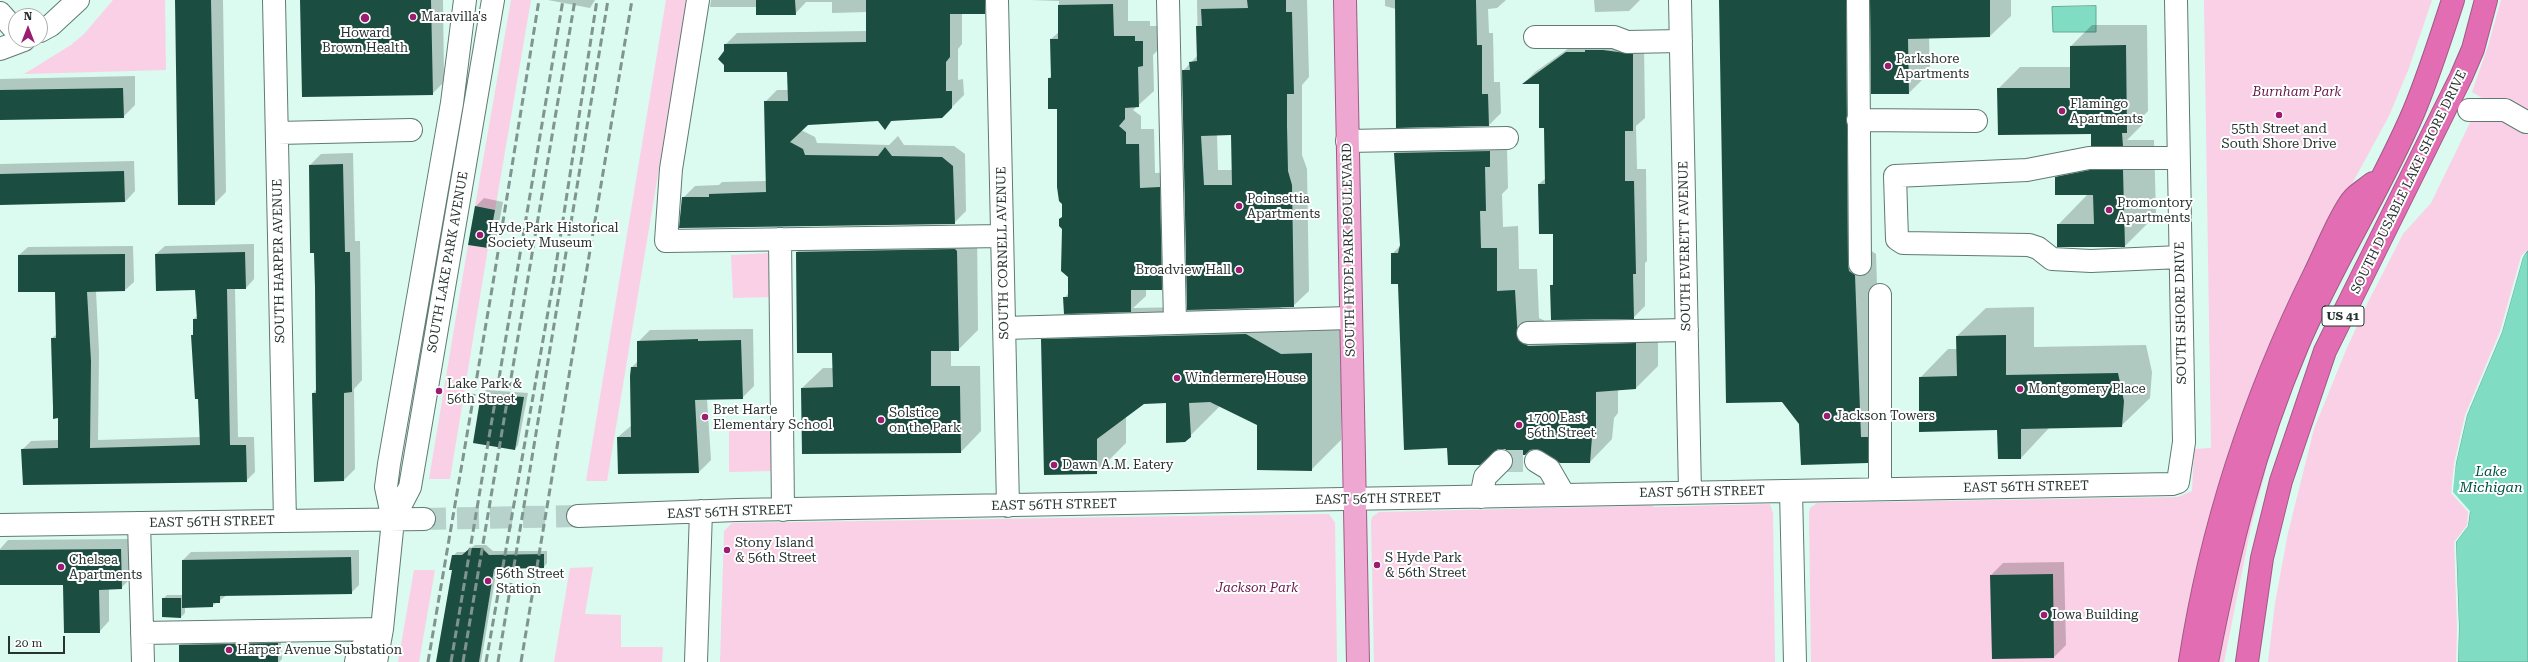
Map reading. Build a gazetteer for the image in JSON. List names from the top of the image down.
{
  "streets": {
    "highway": ["SOUTH DUSABLE LAKE SHORE DRIVE", "US 41"],
    "main road": ["SOUTH HYDE PARK BOULEVARD"],
    "street": [
      "SOUTH EVERETT AVENUE",
      "SOUTH CORNELL AVENUE",
      "SOUTH HARPER AVENUE",
      "SOUTH LAKE PARK AVENUE",
      "SOUTH SHORE DRIVE",
      "EAST 56TH STREET"
    ]
  },
  "crossings": [
    ["SOUTH EVERETT AVENUE", "EAST 56TH STREET"],
    ["SOUTH HYDE PARK BOULEVARD", "EAST 56TH STREET"],
    ["SOUTH CORNELL AVENUE", "EAST 56TH STREET"],
    ["SOUTH HARPER AVENUE", "EAST 56TH STREET"],
    ["SOUTH LAKE PARK AVENUE", "EAST 56TH STREET"],
    ["SOUTH SHORE DRIVE", "EAST 56TH STREET"]
  ],
  "water": ["Lake Michigan"],
  "parks": ["Burnham Park", "Jackson Park"],
  "places": [
    "Maravilla's",
    "Howard Brown Health",
    "Parkshore Apartments",
    "Flamingo Apartments",
    "55th Street and South Shore Drive",
    "Poinsettia Apartments",
    "Promontory Apartments",
    "Hyde Park Historical Society Museum",
    "Broadview Hall",
    "Windermere House",
    "Montgomery Place",
    "Lake Park & 56th Street",
    "Jackson Towers",
    "Bret Harte Elementary School",
    "Solstice on the Park",
    "1700 East 56th Street",
    "Dawn A.M. Eatery",
    "Stony Island & 56th Street",
    "S Hyde Park & 56th Street",
    "Chelsea Apartments",
    "56th Street Station",
    "Iowa Building",
    "Harper Avenue Substation"
  ],
  "scale_bar": "20 m",
  "north": "top"
}
